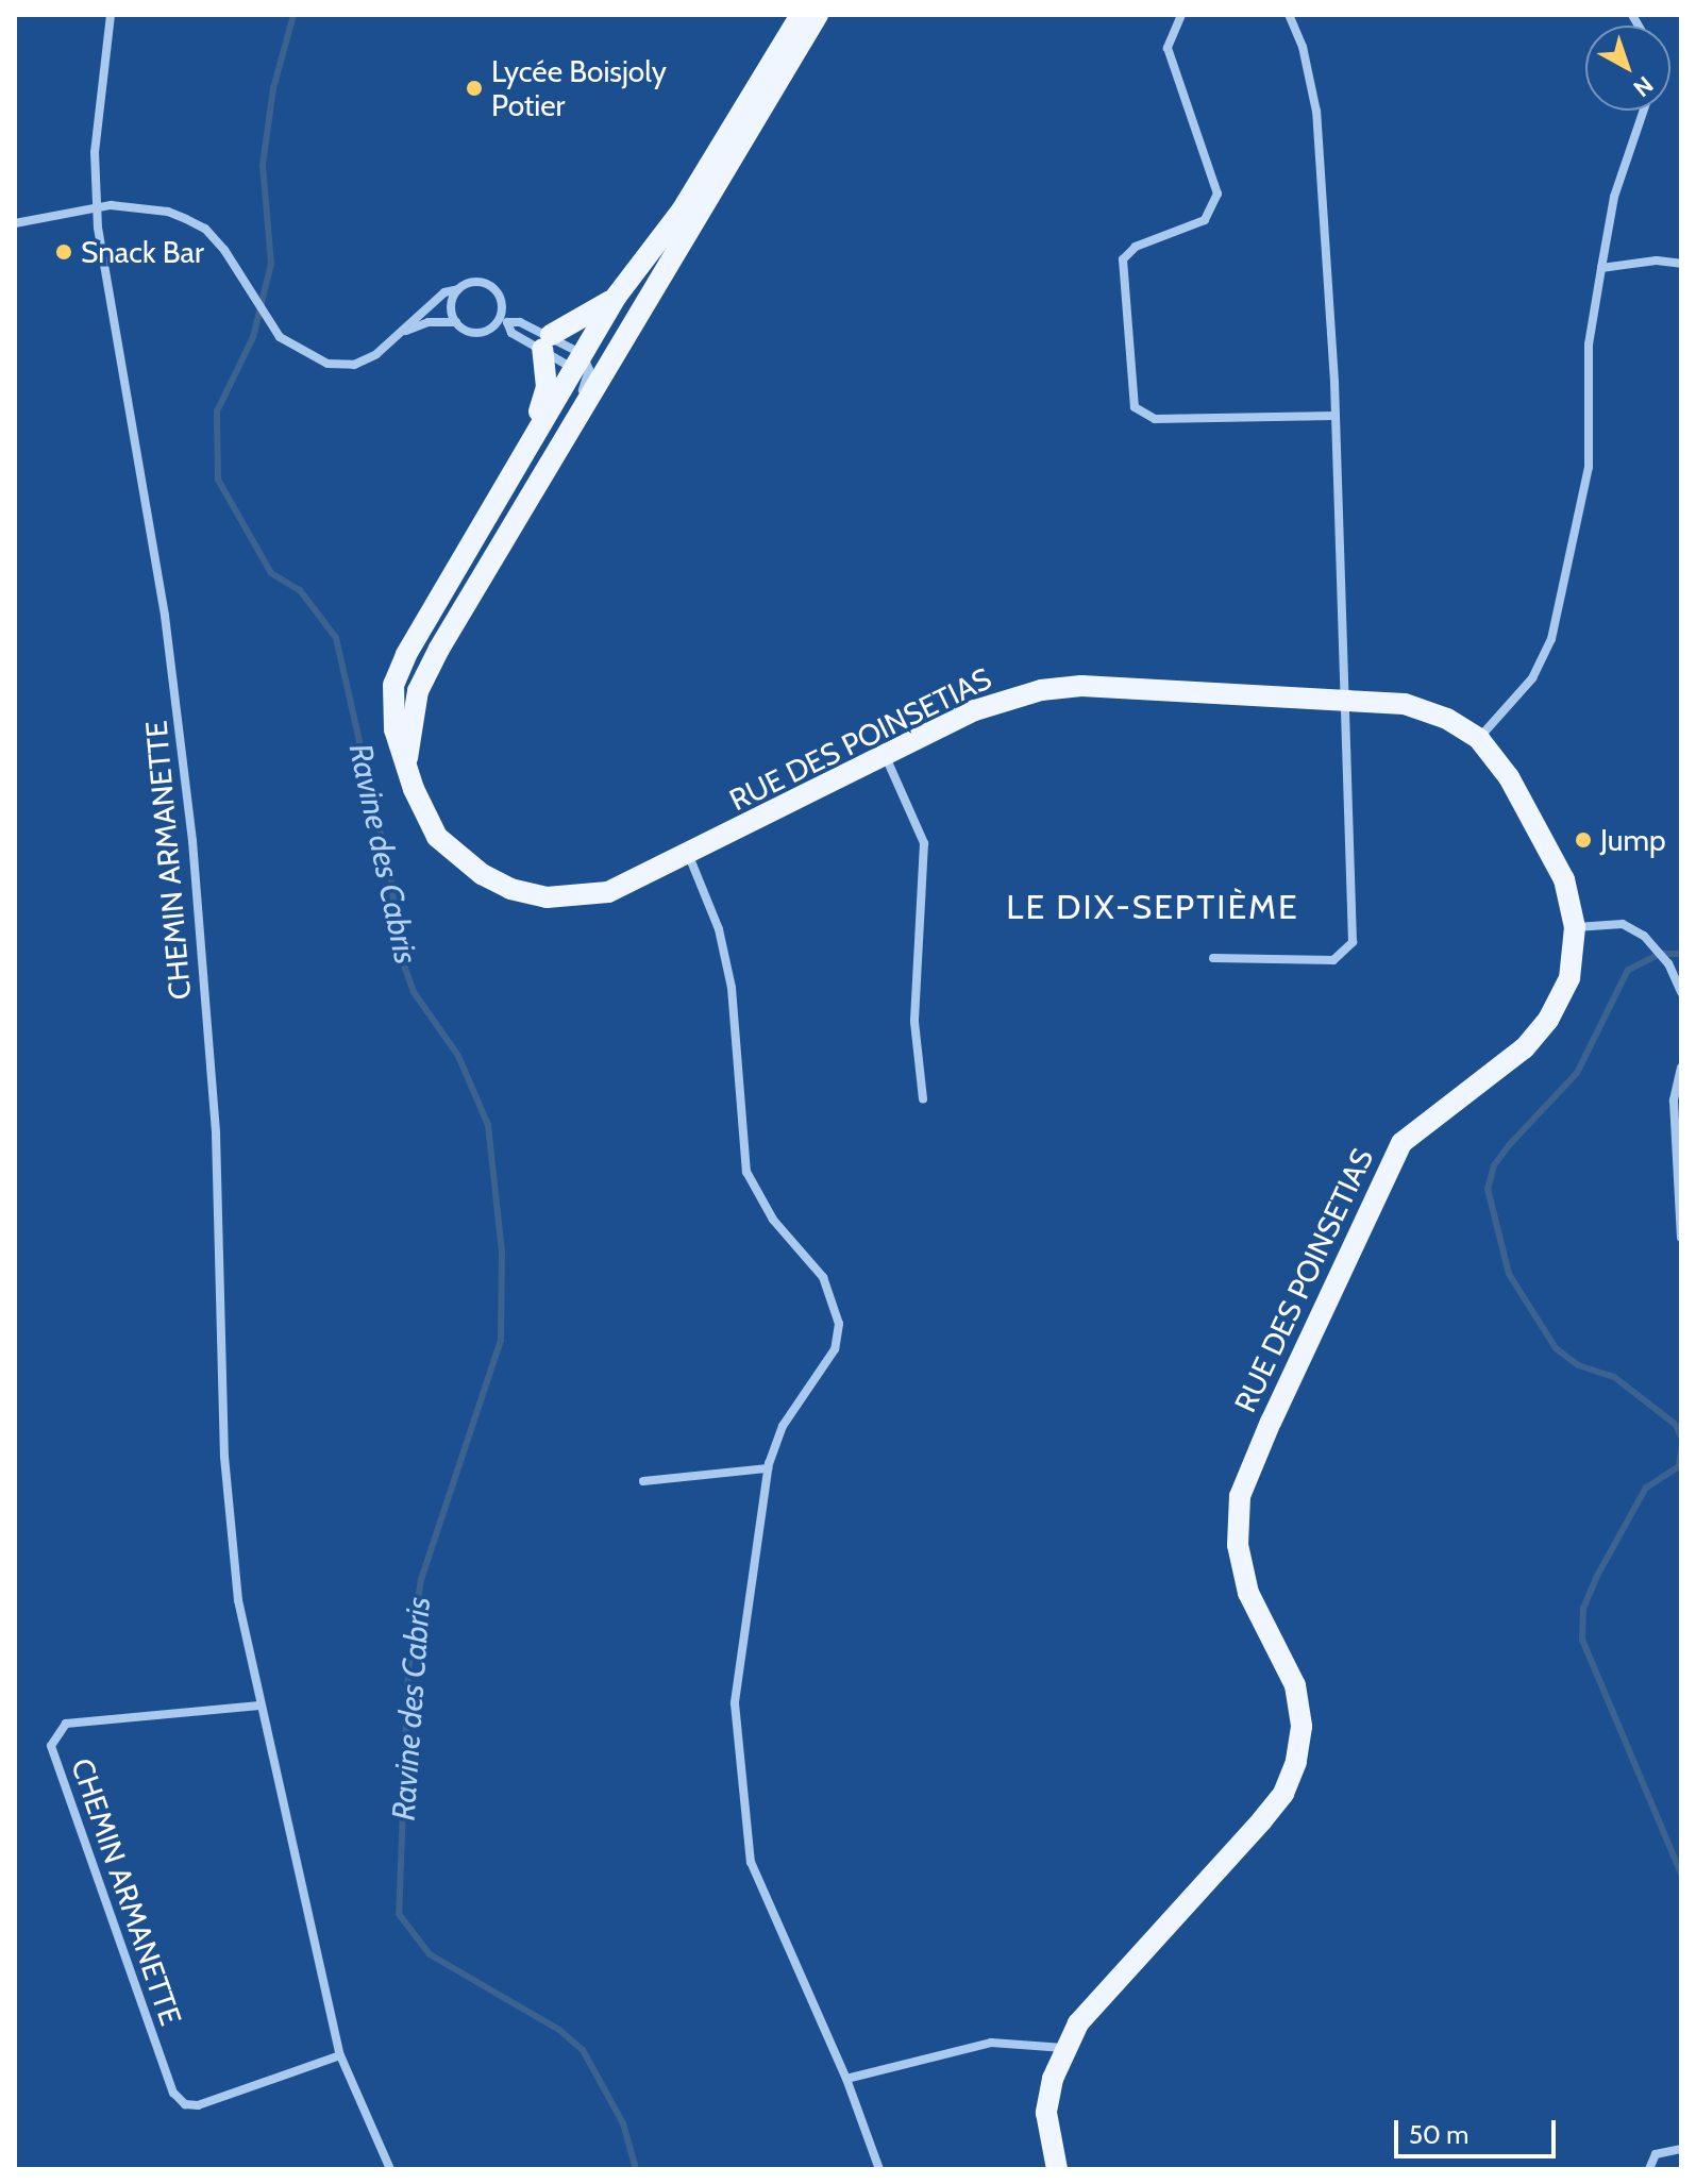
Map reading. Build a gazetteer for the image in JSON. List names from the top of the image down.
{
  "streets": {
    "main road": ["RUE DES POINSETIAS"],
    "street": ["CHEMIN ARMANETTE"]
  },
  "districts": ["LE DIX-SEPTIÈME"],
  "water": ["Ravine des Cabris"],
  "places": ["Lycée Boisjoly Potier", "Snack Bar", "Jump"],
  "scale_bar": "50 m",
  "north": "bottom right"
}
